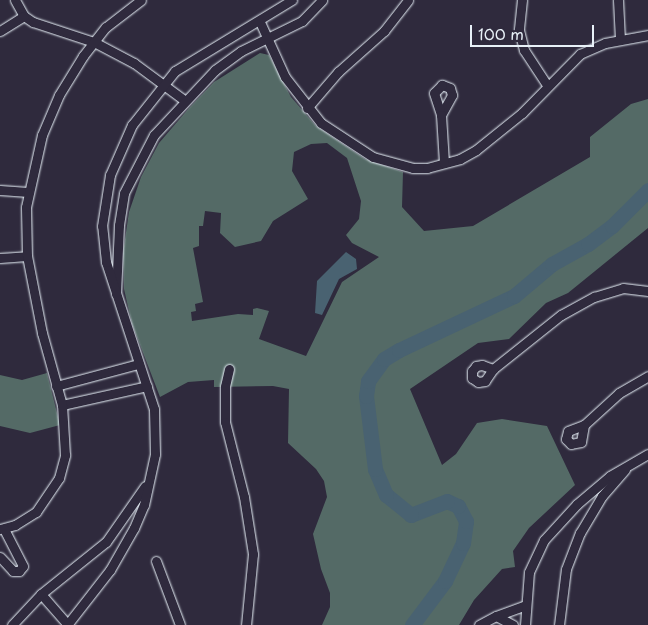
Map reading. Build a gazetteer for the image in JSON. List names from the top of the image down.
{
  "scale_bar": "100 m"
}
